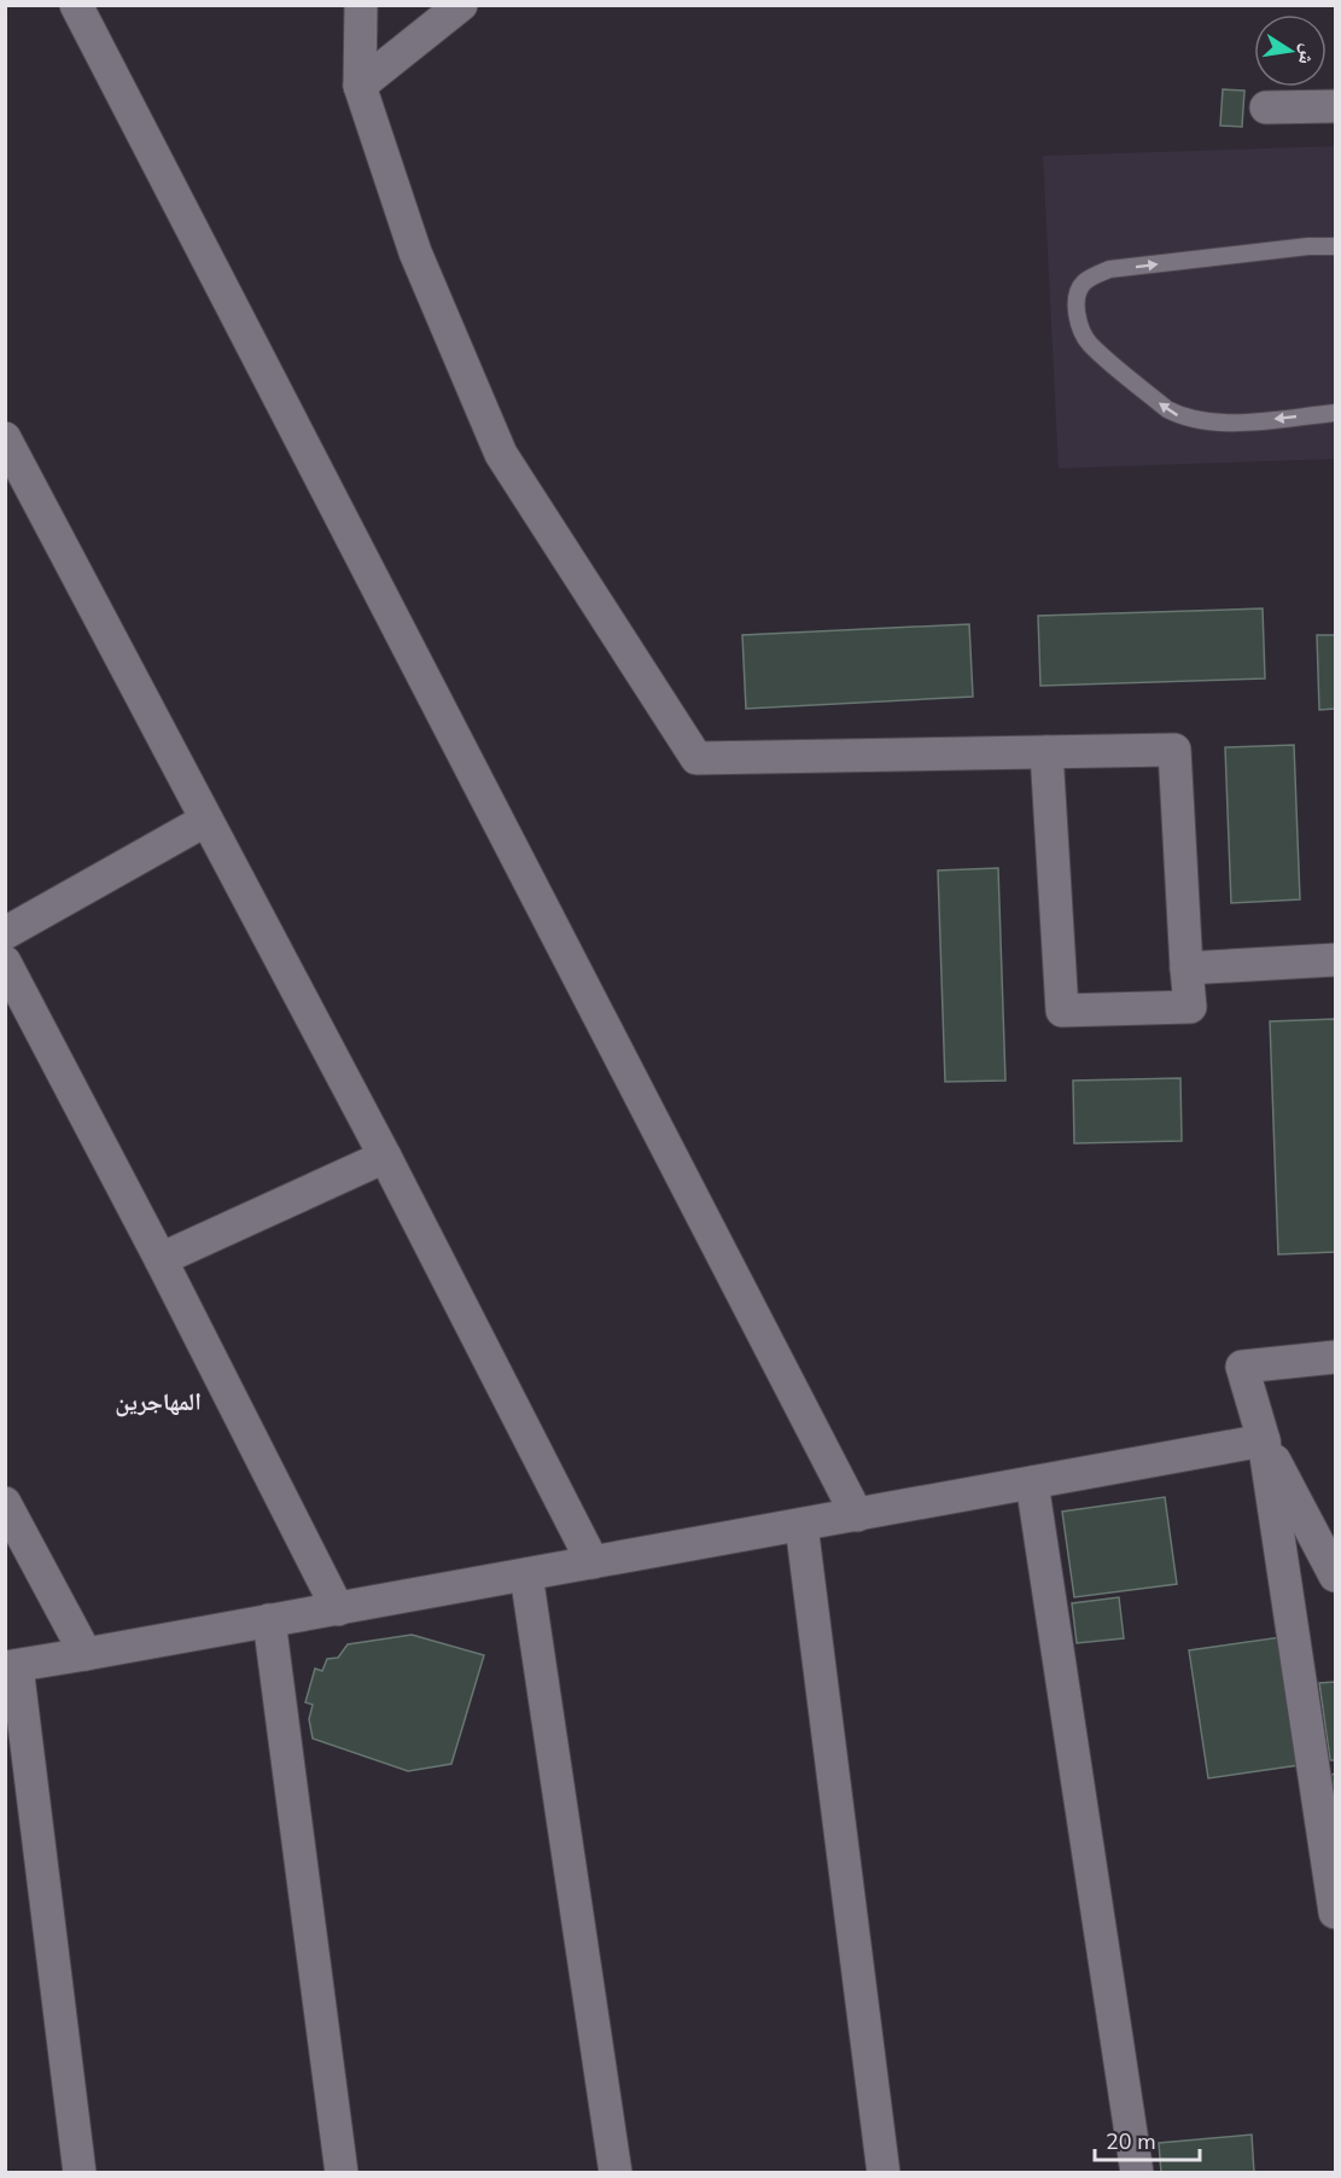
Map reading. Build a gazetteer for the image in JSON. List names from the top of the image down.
{
  "districts": ["المهاجرين"],
  "scale_bar": "20 m",
  "north": "right"
}
